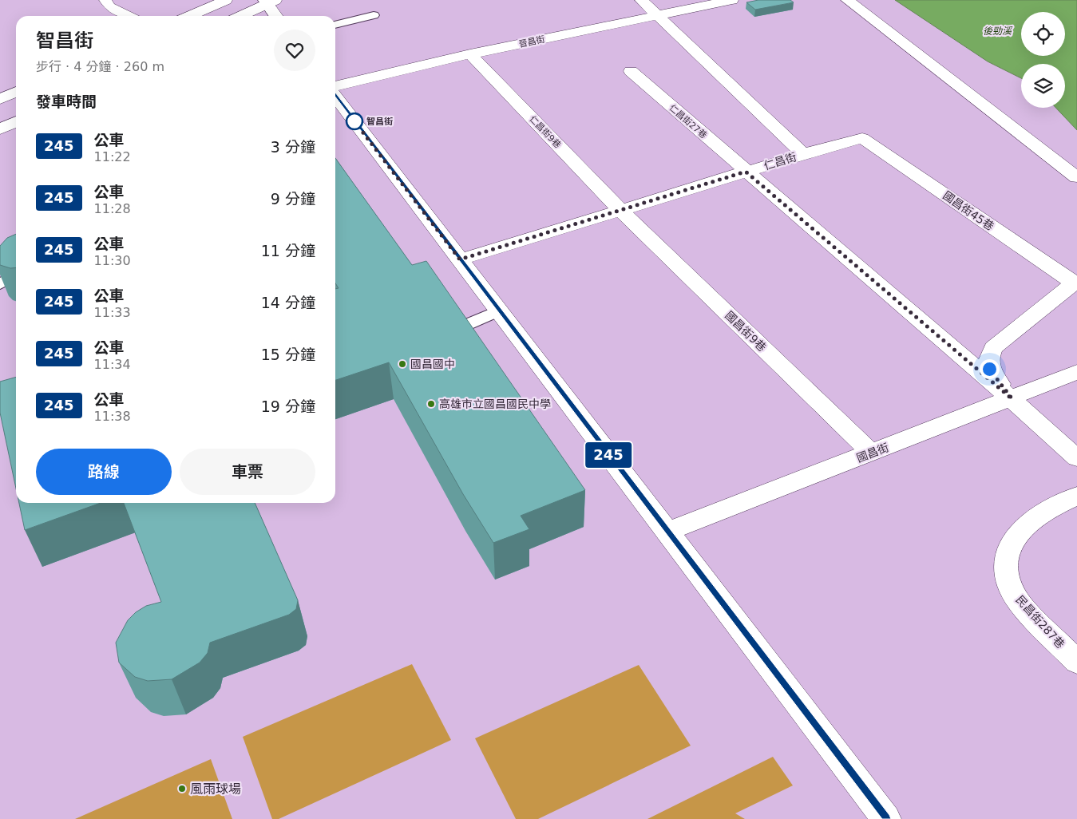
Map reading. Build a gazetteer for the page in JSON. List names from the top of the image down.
{
  "streets": {
    "street": [
      "晉昌街",
      "仁昌街27巷",
      "仁昌街9巷",
      "仁昌街",
      "國昌街45巷",
      "國昌街9巷",
      "國昌街",
      "民昌街287巷"
    ]
  },
  "crossings": [
    ["晉昌街", "仁昌街9巷"],
    ["晉昌街", "仁昌街"],
    ["仁昌街27巷", "仁昌街"],
    ["仁昌街27巷", "國昌街"],
    ["仁昌街9巷", "仁昌街"],
    ["仁昌街9巷", "國昌街9巷"],
    ["仁昌街", "國昌街45巷"],
    ["仁昌街", "國昌街9巷"],
    ["國昌街9巷", "國昌街"]
  ],
  "water": ["後勁溪"],
  "places": [
    "智昌街",
    "國昌國中",
    "高雄市立國昌國民中學",
    "風雨球場"
  ],
  "lines": ["bus line 245"],
  "page": {
    "on_map": "245",
    "heading": [
      ["智昌街", "步行 · 4 分鐘 · 260 m"],
      "發車時間"
    ],
    "list": [
      {
        "mark": "245",
        "name": "公車",
        "note": "11:22",
        "value": "3 分鐘"
      },
      {
        "mark": "245",
        "name": "公車",
        "note": "11:28",
        "value": "9 分鐘"
      },
      {
        "mark": "245",
        "name": "公車",
        "note": "11:30",
        "value": "11 分鐘"
      },
      {
        "mark": "245",
        "name": "公車",
        "note": "11:33",
        "value": "14 分鐘"
      },
      {
        "mark": "245",
        "name": "公車",
        "note": "11:34",
        "value": "15 分鐘"
      },
      {
        "mark": "245",
        "name": "公車",
        "note": "11:38",
        "value": "19 分鐘"
      }
    ],
    "buttons": ["路線", "車票"]
  }
}
